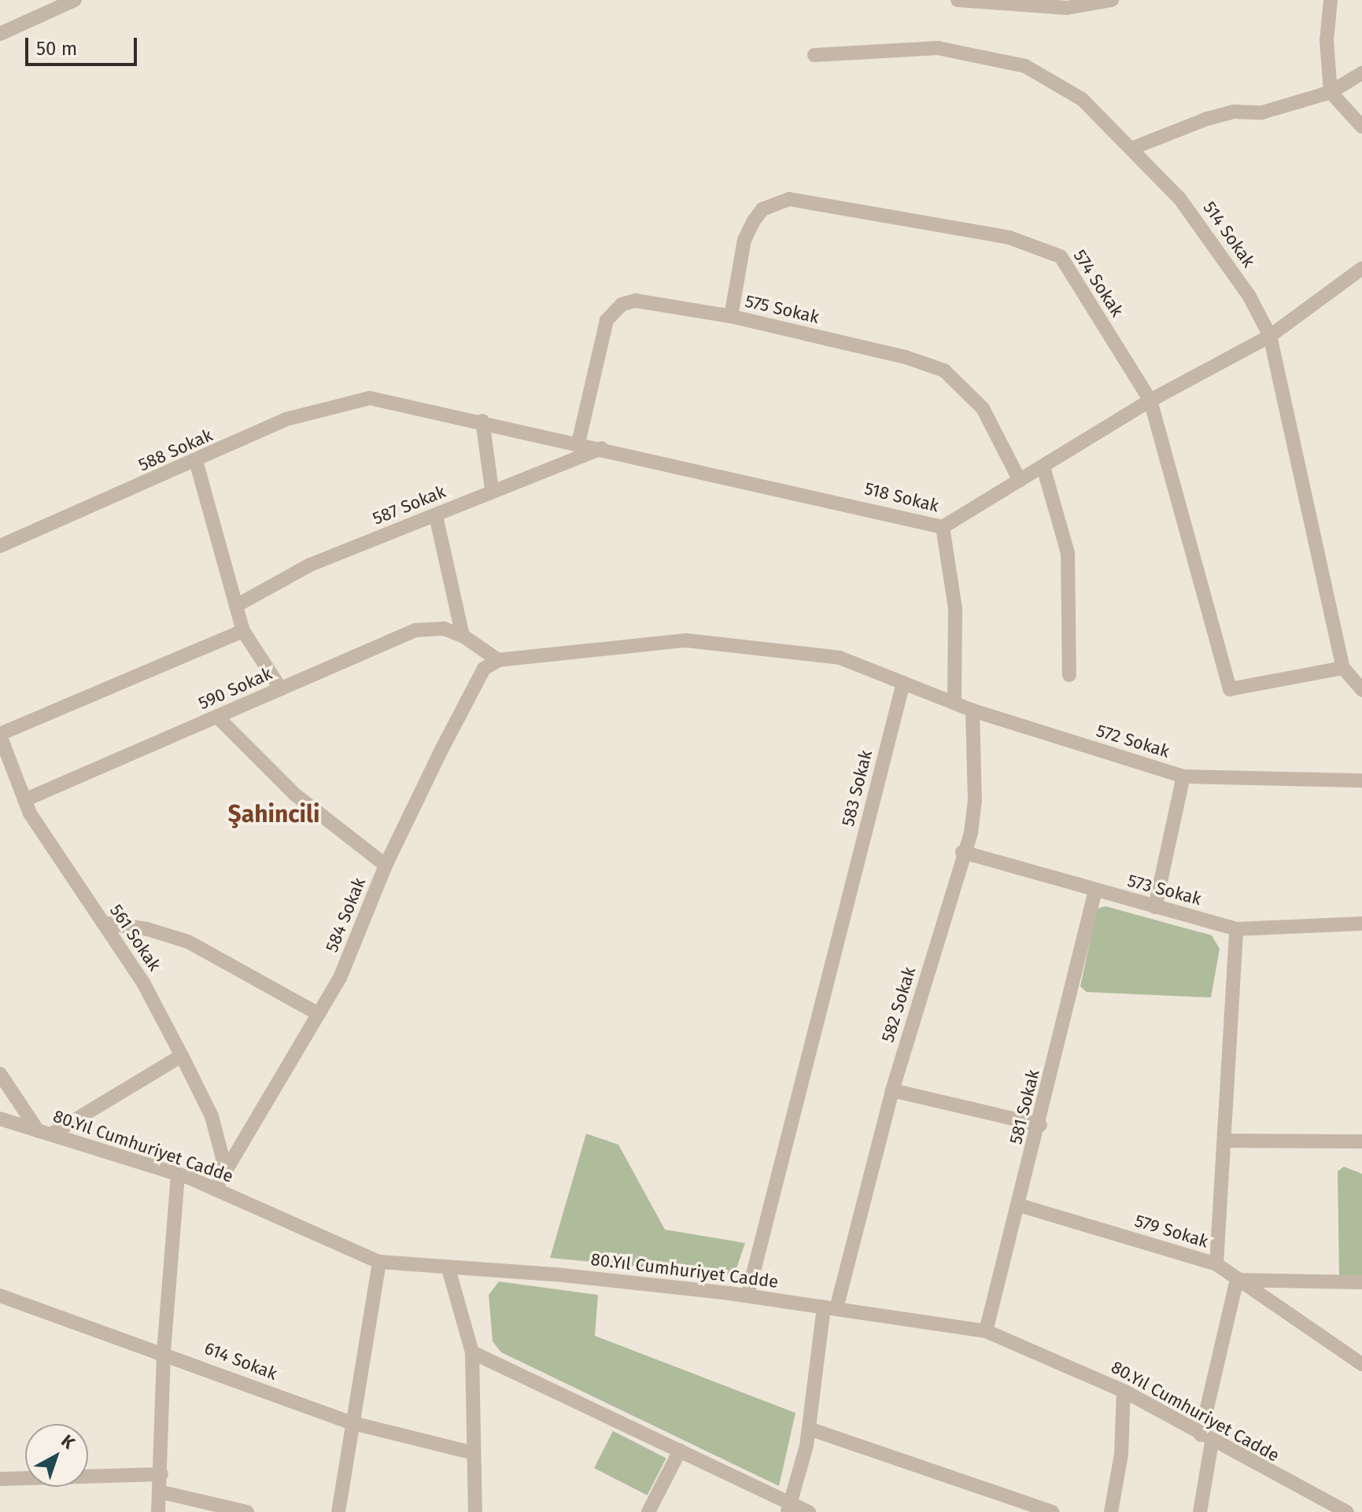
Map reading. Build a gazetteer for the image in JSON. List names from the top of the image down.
{
  "streets": {
    "street": [
      "514 Sokak",
      "574 Sokak",
      "575 Sokak",
      "588 Sokak",
      "518 Sokak",
      "587 Sokak",
      "590 Sokak",
      "572 Sokak",
      "583 Sokak",
      "573 Sokak",
      "584 Sokak",
      "561 Sokak",
      "582 Sokak",
      "581 Sokak",
      "80.Yıl Cumhuriyet Cadde",
      "579 Sokak",
      "614 Sokak"
    ]
  },
  "crossings": [
    ["514 Sokak", "574 Sokak"],
    ["514 Sokak", "518 Sokak"],
    ["574 Sokak", "575 Sokak"],
    ["574 Sokak", "518 Sokak"],
    ["575 Sokak", "518 Sokak"],
    ["588 Sokak", "518 Sokak"],
    ["518 Sokak", "587 Sokak"],
    ["590 Sokak", "561 Sokak"],
    ["572 Sokak", "583 Sokak"],
    ["572 Sokak", "582 Sokak"],
    ["583 Sokak", "80.Yıl Cumhuriyet Cadde"],
    ["573 Sokak", "582 Sokak"],
    ["573 Sokak", "581 Sokak"],
    ["584 Sokak", "561 Sokak"],
    ["584 Sokak", "80.Yıl Cumhuriyet Cadde"],
    ["582 Sokak", "80.Yıl Cumhuriyet Cadde"],
    ["581 Sokak", "80.Yıl Cumhuriyet Cadde"],
    ["581 Sokak", "579 Sokak"]
  ],
  "districts": ["Şahincili"],
  "scale_bar": "50 m",
  "north": "top right"
}
